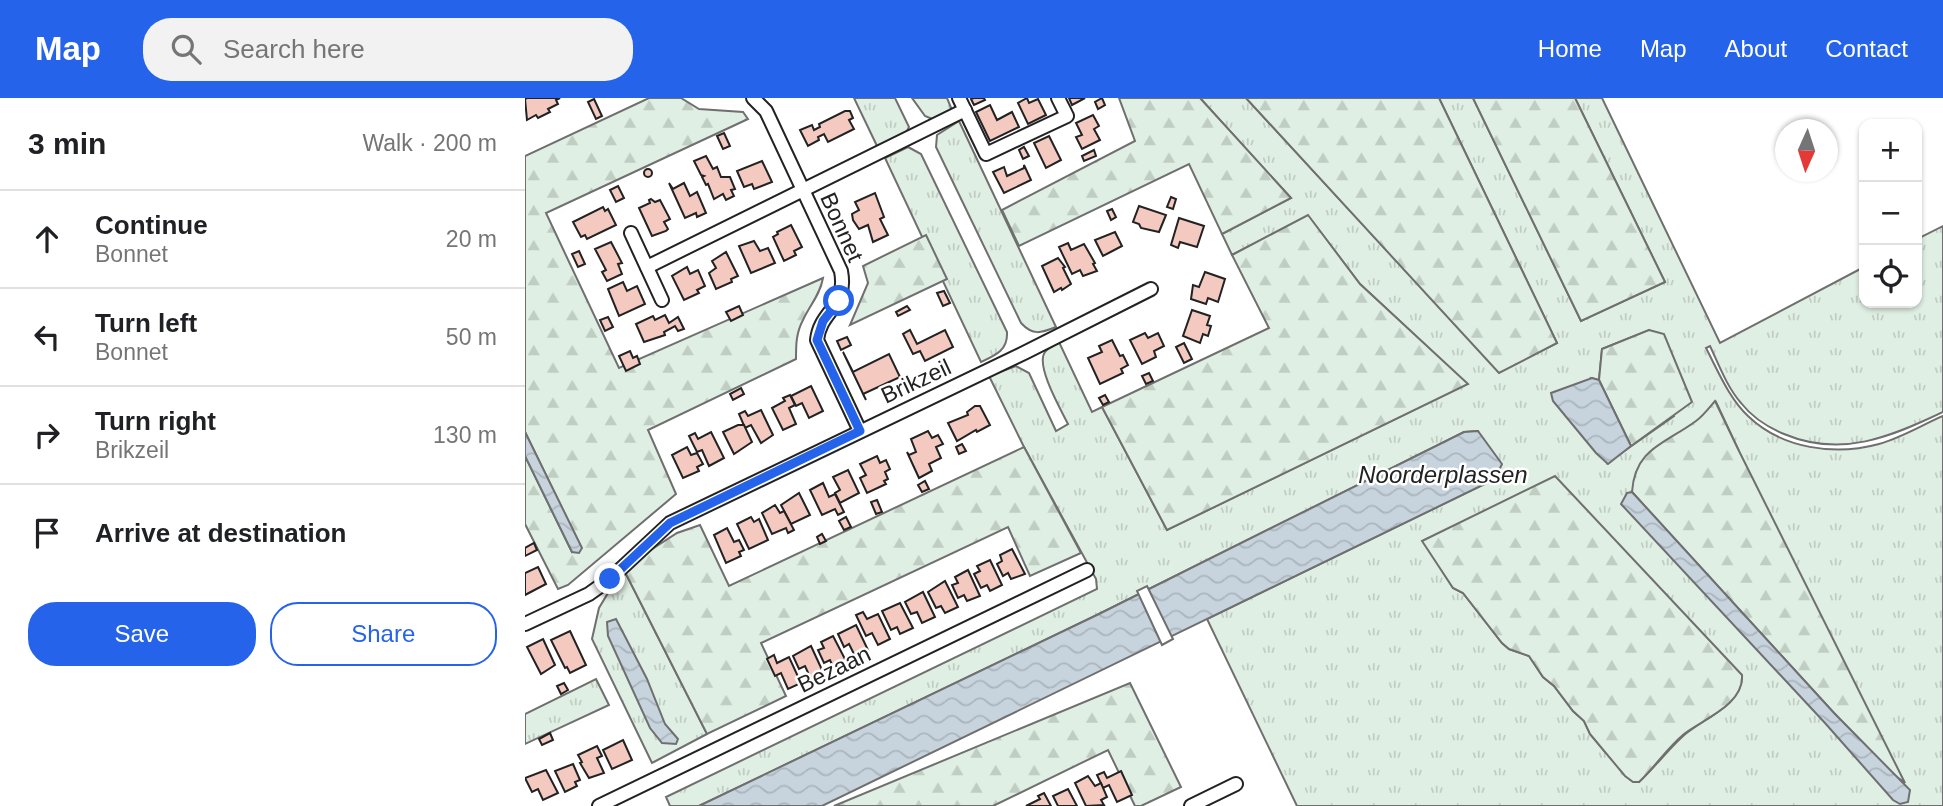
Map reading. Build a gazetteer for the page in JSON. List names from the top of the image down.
{
  "streets": {
    "street": ["Bonnet", "Brikzeil", "Bezaan"]
  },
  "crossings": [
    ["Bonnet", "Brikzeil"]
  ],
  "water": ["Noorderplassen"],
  "north": "bottom",
  "page": {
    "header": "Map",
    "search": "Search here",
    "nav": [
      "Home",
      "Map",
      "About",
      "Contact"
    ],
    "heading": ["3 min", "Walk · 200 m"],
    "map_buttons": ["+", "−"],
    "list": [
      ["Continue", "Bonnet", "20 m"],
      ["Turn left", "Bonnet", "50 m"],
      ["Turn right", "Brikzeil", "130 m"],
      "Arrive at destination"
    ],
    "buttons": ["Save", "Share"]
  }
}
